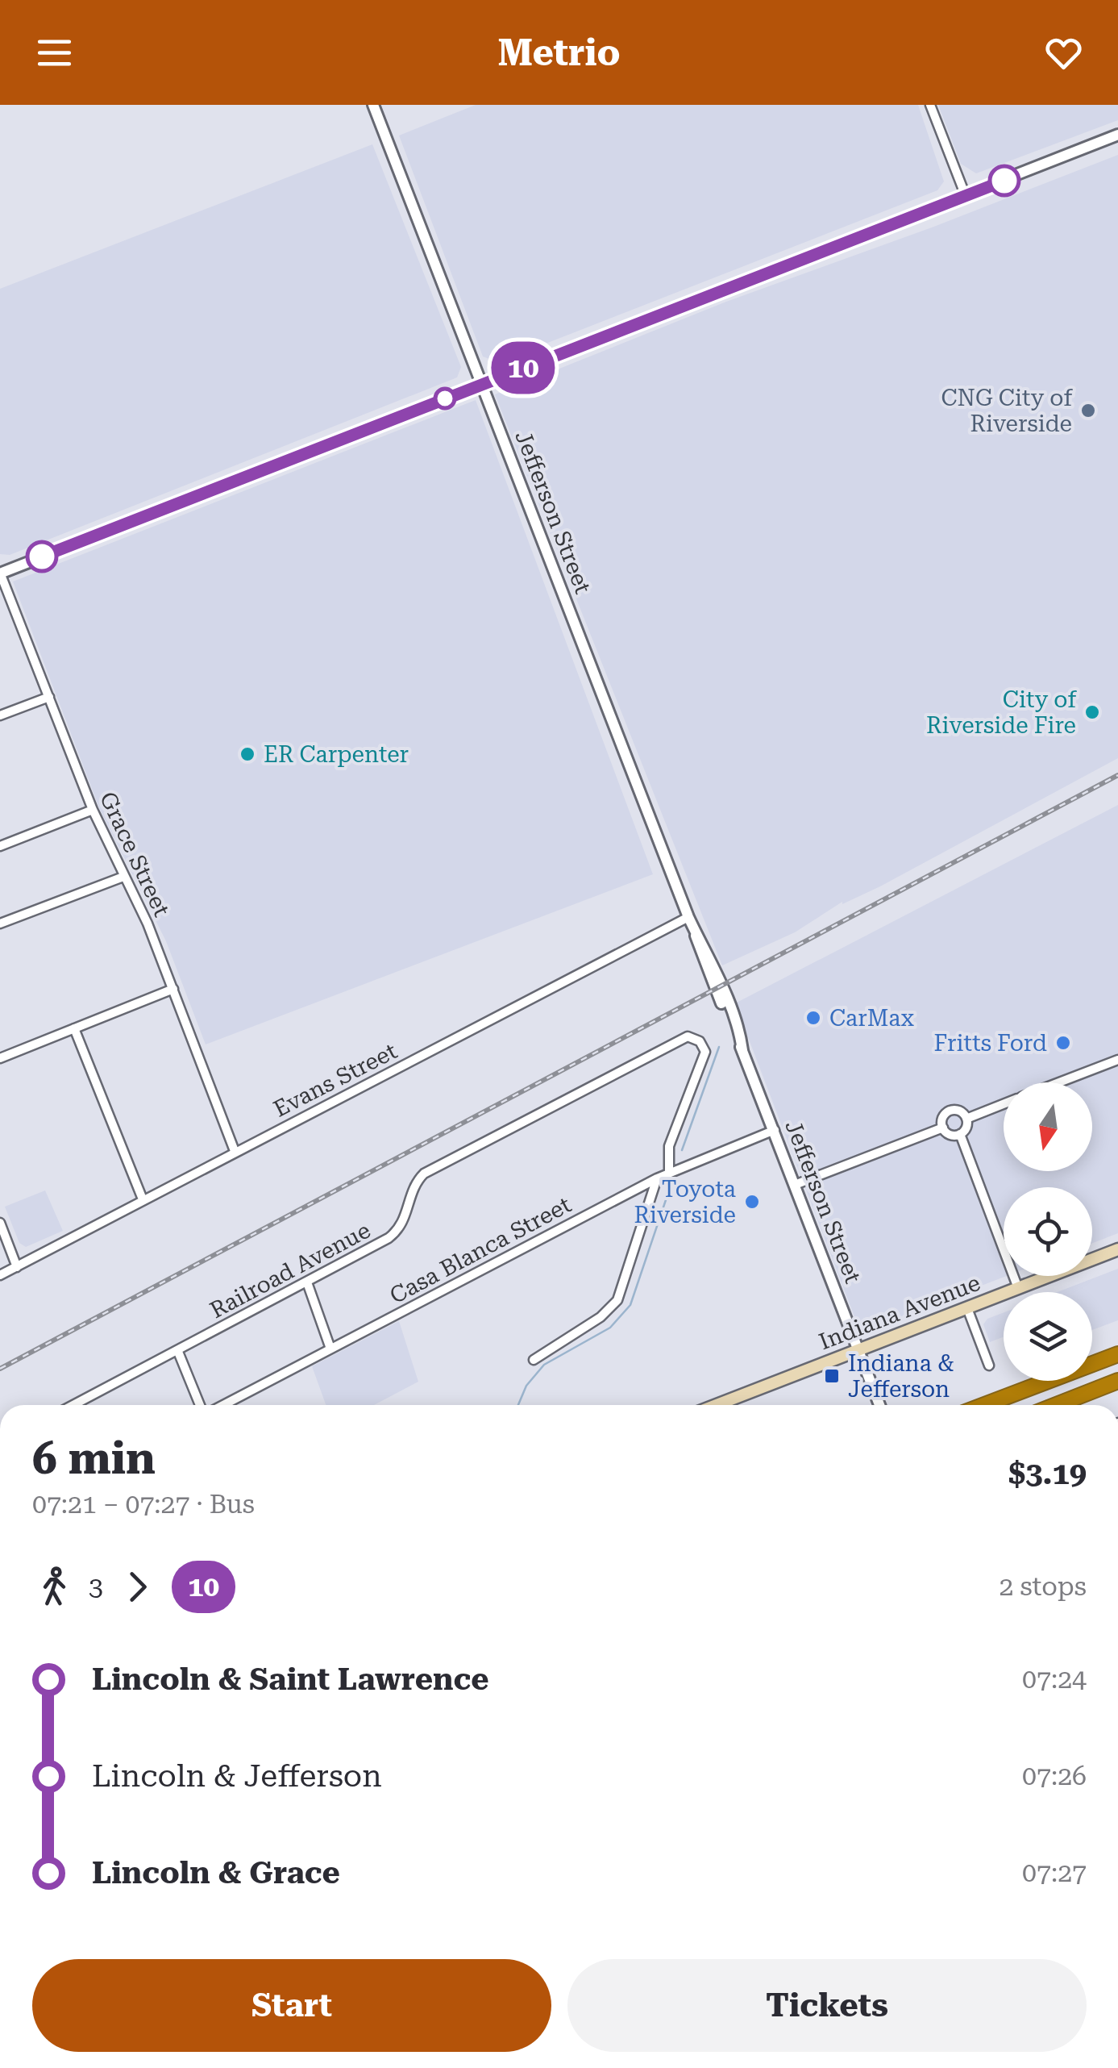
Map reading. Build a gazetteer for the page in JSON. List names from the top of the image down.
{
  "streets": {
    "main road": ["Indiana Avenue"],
    "street": [
      "Jefferson Street",
      "Grace Street",
      "Evans Street",
      "Casa Blanca Street",
      "Railroad Avenue"
    ]
  },
  "crossings": [
    ["Jefferson Street", "Evans Street"],
    ["Jefferson Street", "Casa Blanca Street"],
    ["Jefferson Street", "Indiana Avenue"],
    ["Grace Street", "Evans Street"],
    ["Casa Blanca Street", "Railroad Avenue"]
  ],
  "places": {
    "other": [
      "CNG City of Riverside",
      "City of Riverside Fire",
      "ER Carpenter",
      "CarMax",
      "Fritts Ford",
      "Toyota Riverside"
    ],
    "transit": ["Indiana & Jefferson"]
  },
  "lines": ["bus line 10"],
  "north": "bottom",
  "page": {
    "header": "Metrio",
    "on_map": "10",
    "heading": ["6 min", "07:21 – 07:27 · Bus", "$3.19"],
    "legs": ["3", "10", "2 stops"],
    "list": [
      {
        "name": "Lincoln & Saint Lawrence",
        "value": "07:24"
      },
      {
        "name": "Lincoln & Jefferson",
        "value": "07:26"
      },
      {
        "name": "Lincoln & Grace",
        "value": "07:27"
      }
    ],
    "buttons": ["Start", "Tickets"]
  }
}
